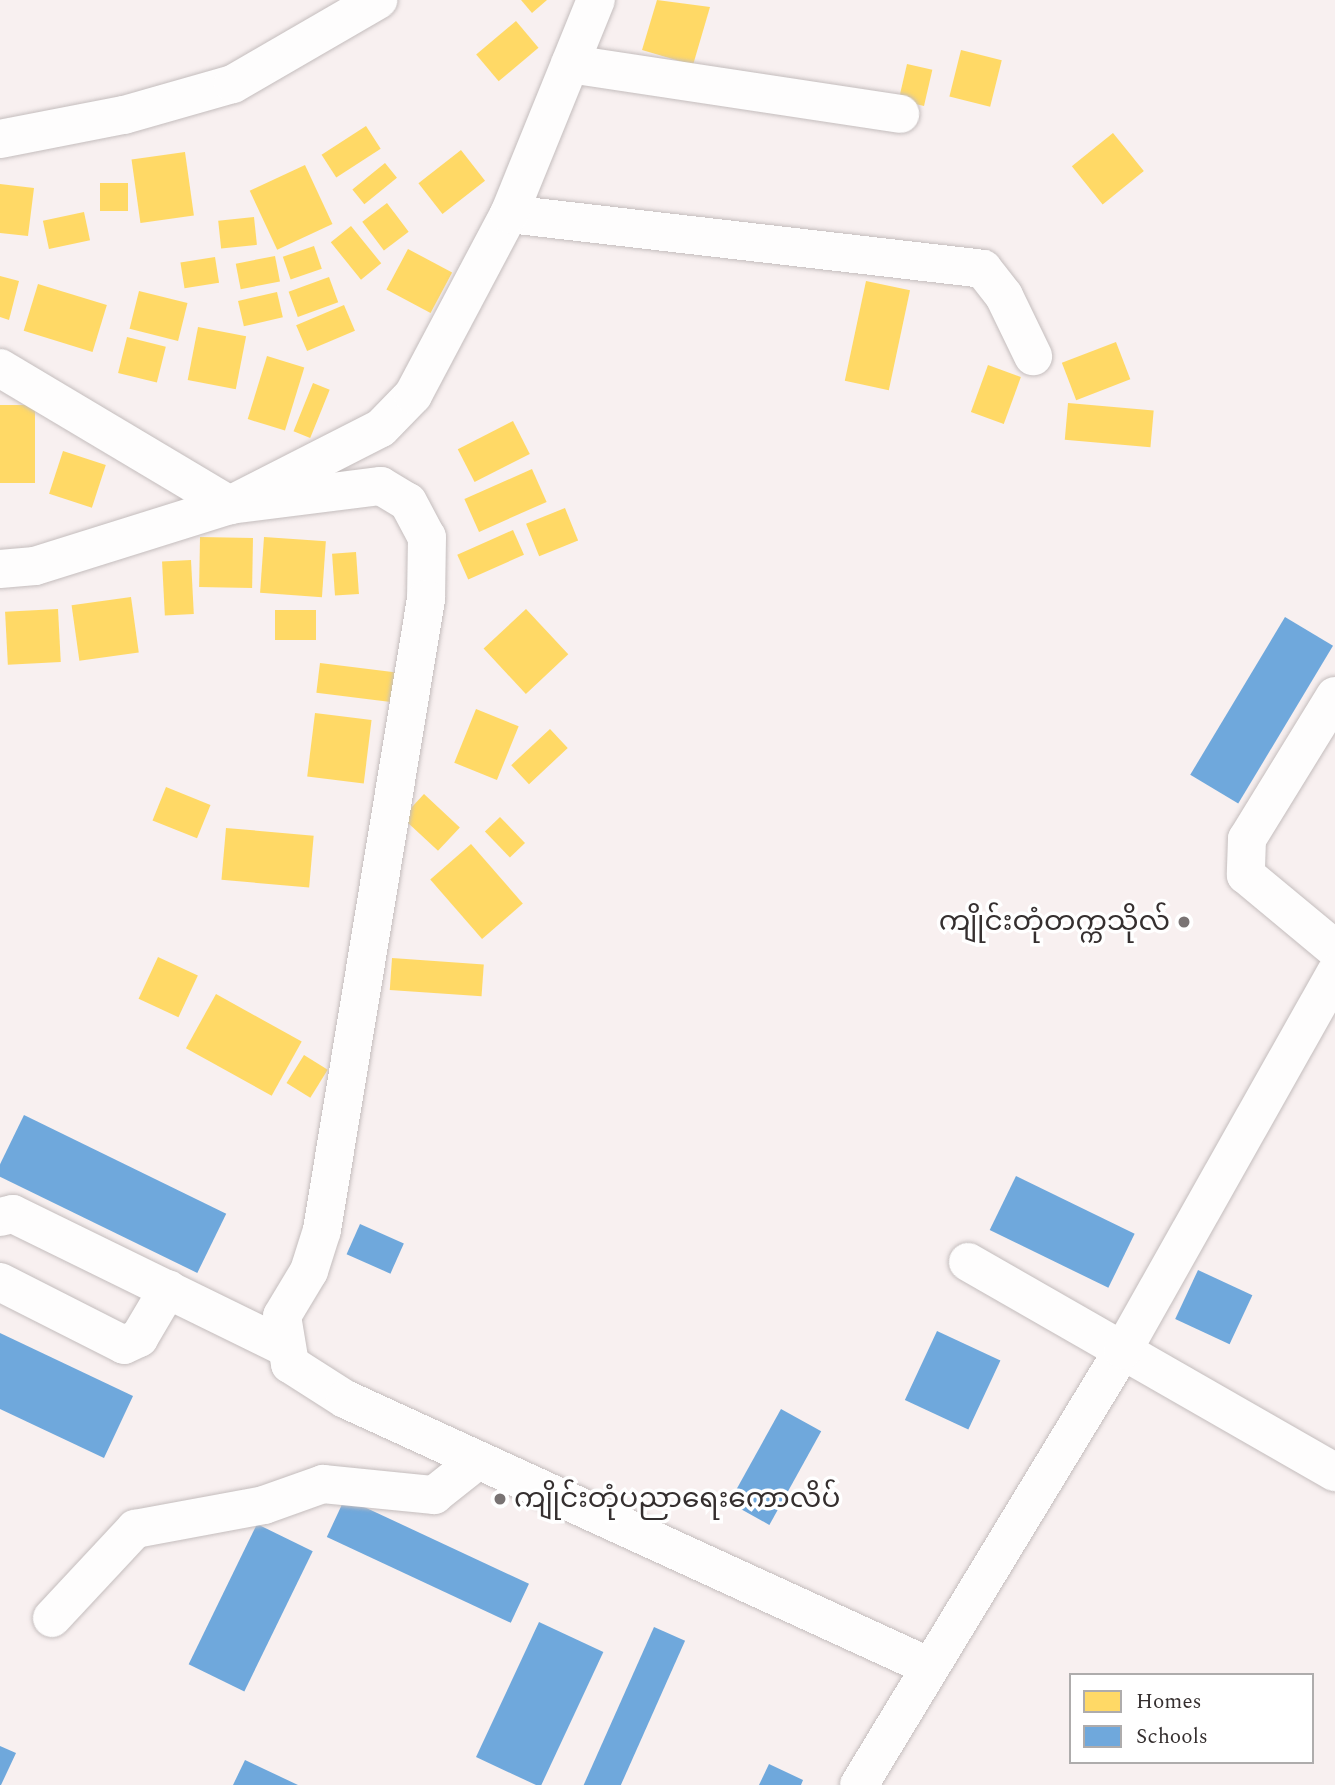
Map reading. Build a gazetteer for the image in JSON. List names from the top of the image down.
{
  "places": ["ကျိုင်းတုံတက္ကသိုလ်", "ကျိုင်းတုံပညာရေးကောလိပ်"],
  "legend": ["Homes", "Schools"]
}
